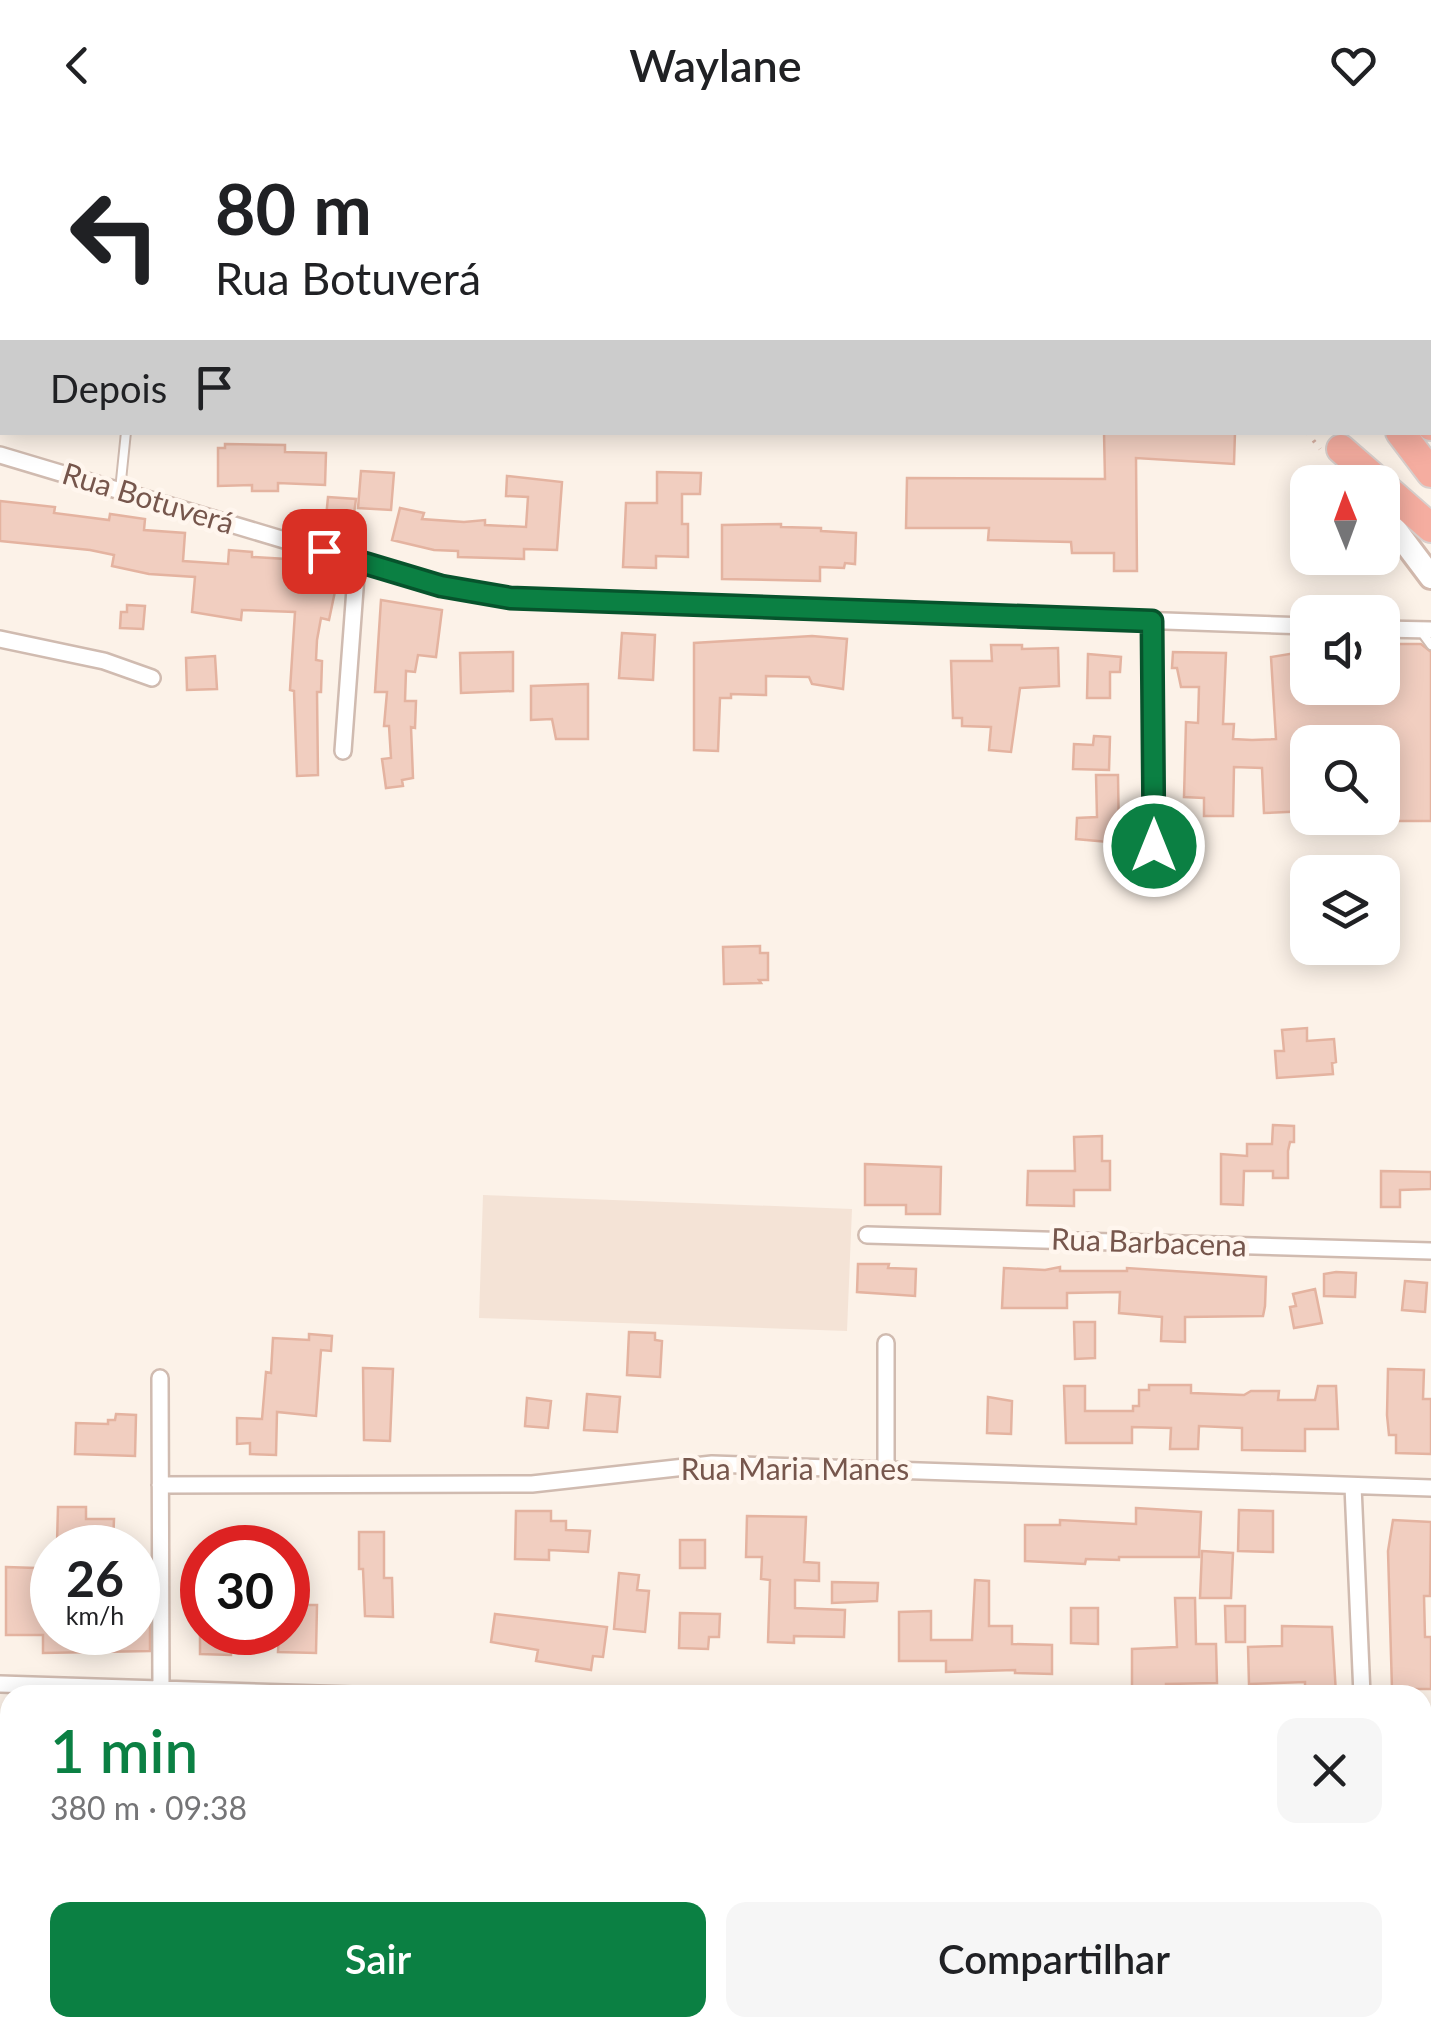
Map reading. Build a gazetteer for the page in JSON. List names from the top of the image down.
{
  "streets": {
    "street": ["Rua Botuverá", "Rua Barbacena", "Rua Maria Manes"]
  },
  "north": "top",
  "page": {
    "header": "Waylane",
    "turn": ["80 m", "Rua Botuverá"],
    "then": "Depois",
    "speed": "26 km/h",
    "limit": "30",
    "heading": ["1 min", "380 m · 09:38"],
    "buttons": ["Sair", "Compartilhar"]
  }
}
